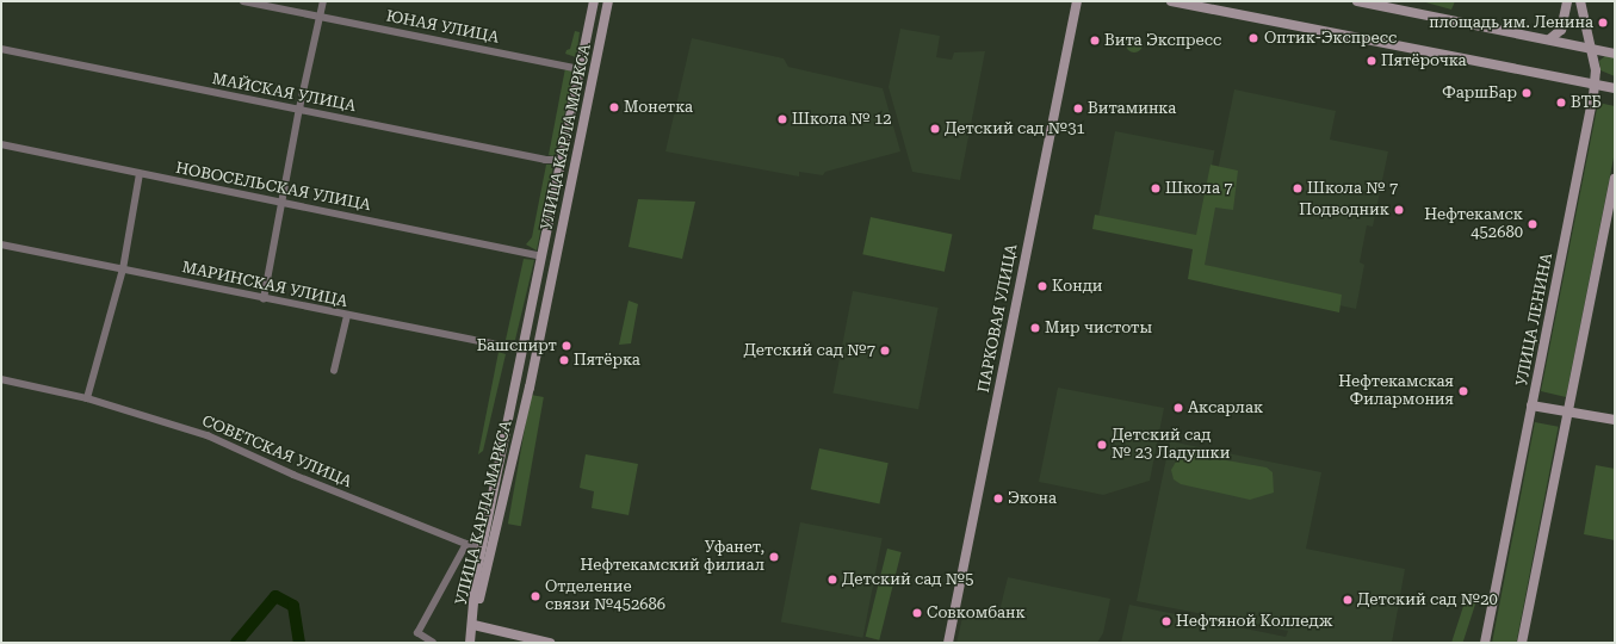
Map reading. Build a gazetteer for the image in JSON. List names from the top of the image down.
{
  "streets": {
    "main road": ["УЛИЦА КАРЛА МАРКСА", "ПАРКОВАЯ УЛИЦА", "УЛИЦА ЛЕНИНА"],
    "street": [
      "ЮНАЯ УЛИЦА",
      "МАЙСКАЯ УЛИЦА",
      "НОВОСЕЛЬСКАЯ УЛИЦА",
      "МАРИНСКАЯ УЛИЦА",
      "СОВЕТСКАЯ УЛИЦА"
    ]
  },
  "crossings": [
    ["ЮНАЯ УЛИЦА", "УЛИЦА КАРЛА МАРКСА"],
    ["МАЙСКАЯ УЛИЦА", "УЛИЦА КАРЛА МАРКСА"],
    ["УЛИЦА КАРЛА МАРКСА", "НОВОСЕЛЬСКАЯ УЛИЦА"],
    ["УЛИЦА КАРЛА МАРКСА", "МАРИНСКАЯ УЛИЦА"],
    ["УЛИЦА КАРЛА МАРКСА", "СОВЕТСКАЯ УЛИЦА"]
  ],
  "places": [
    "площадь им. Ленина",
    "Оптик-Экспресс",
    "Вита Экспресс",
    "Пятёрочка",
    "ФаршБар",
    "ВТБ",
    "Монетка",
    "Витаминка",
    "Школа № 12",
    "Детский сад №31",
    "Школа 7",
    "Школа № 7",
    "Подводник",
    "Нефтекамск 452680",
    "Конди",
    "Мир чистоты",
    "Башспирт",
    "Детский сад №7",
    "Пятёрка",
    "Нефтекамская Филармония",
    "Аксарлак",
    "Детский сад № 23 Ладушки",
    "Экона",
    "Уфанет, Нефтекамский филиал",
    "Детский сад №5",
    "Отделение связи №452686",
    "Детский сад №20",
    "Совкомбанк",
    "Нефтяной Колледж"
  ]
}
